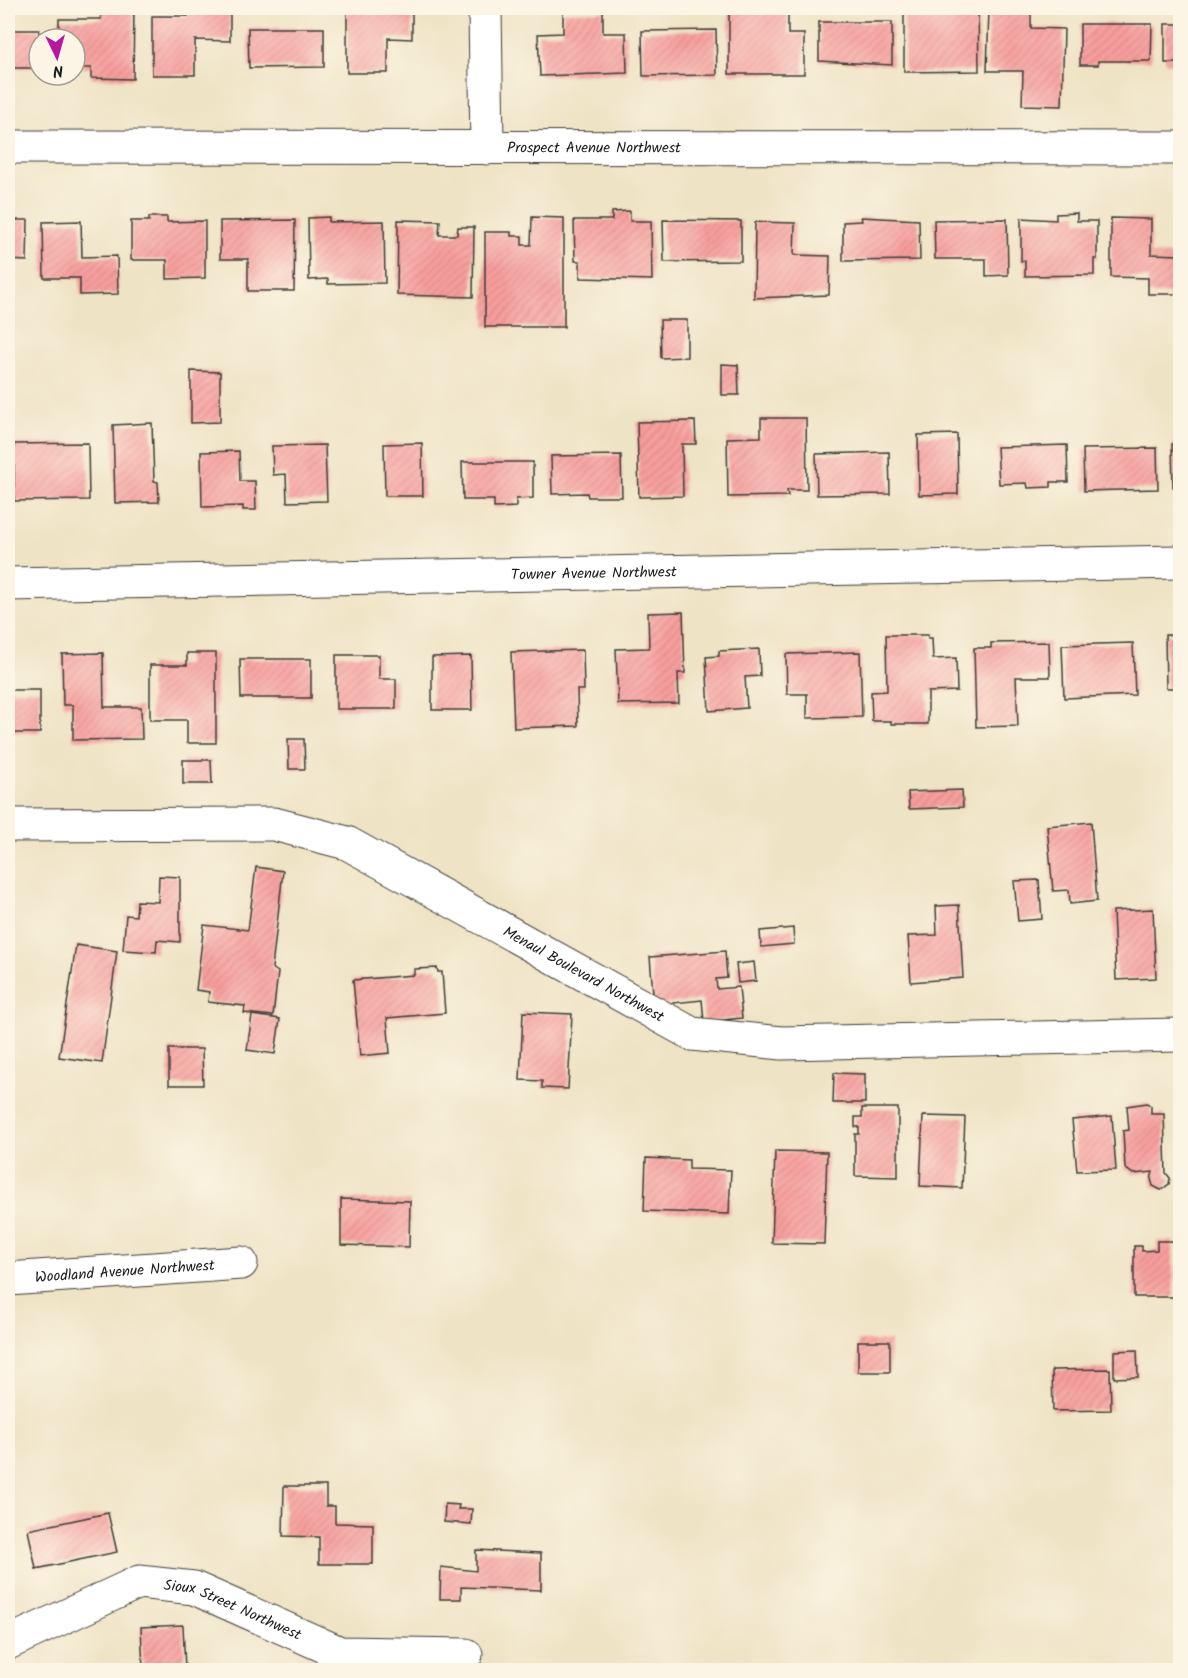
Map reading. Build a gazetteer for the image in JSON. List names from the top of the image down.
{
  "streets": {
    "street": [
      "Prospect Avenue Northwest",
      "Towner Avenue Northwest",
      "Menaul Boulevard Northwest",
      "Woodland Avenue Northwest",
      "Sioux Street Northwest"
    ]
  },
  "north": "bottom"
}
